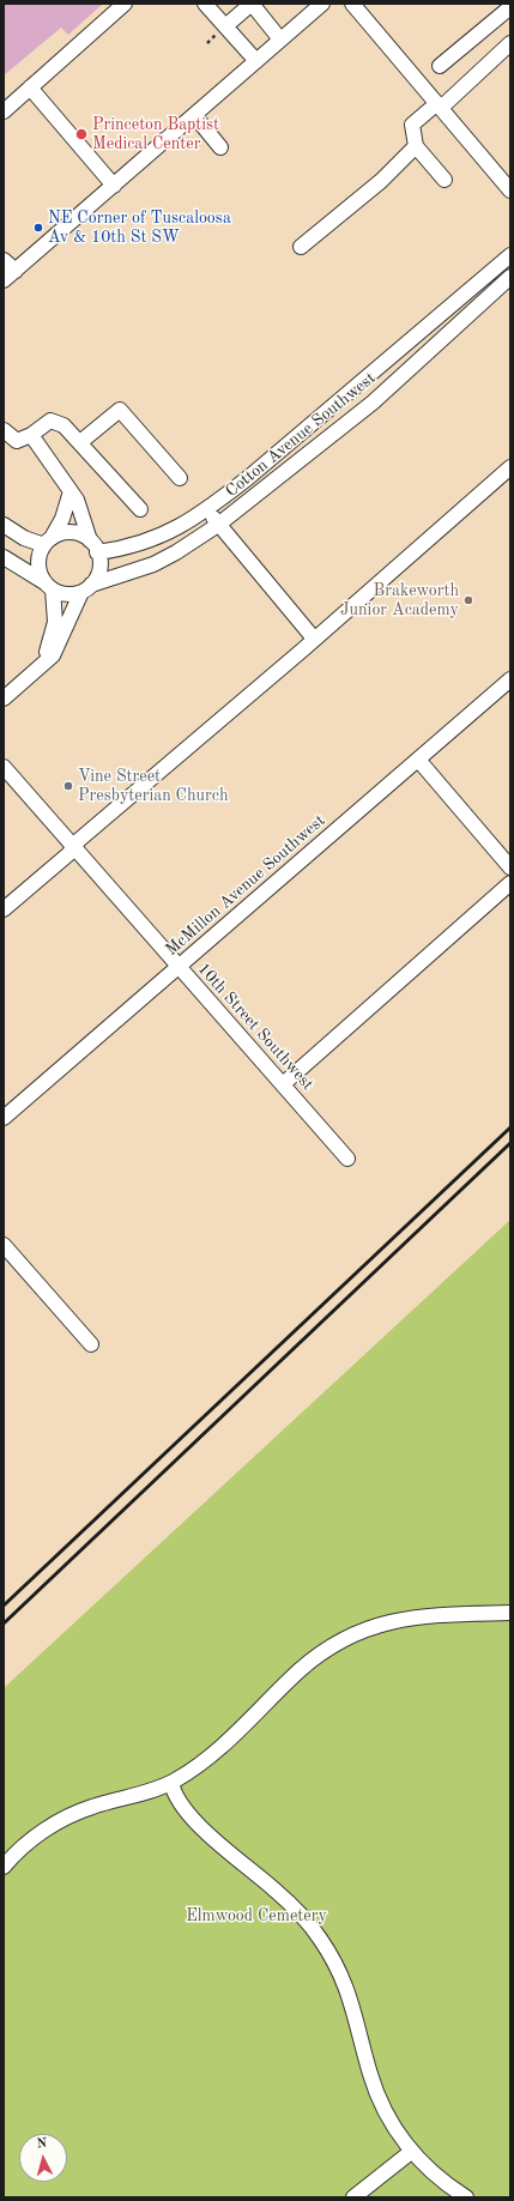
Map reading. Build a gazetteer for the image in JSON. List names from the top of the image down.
{
  "streets": {
    "street": ["Cotton Avenue Southwest", "McMillon Avenue Southwest", "10th Street Southwest"]
  },
  "crossings": [
    ["McMillon Avenue Southwest", "10th Street Southwest"]
  ],
  "parks": ["Elmwood Cemetery"],
  "places": [
    "Princeton Baptist Medical Center",
    "NE Corner of Tuscaloosa Av & 10th St SW",
    "Brakeworth Junior Academy",
    "Vine Street Presbyterian Church"
  ],
  "north": "top"
}
